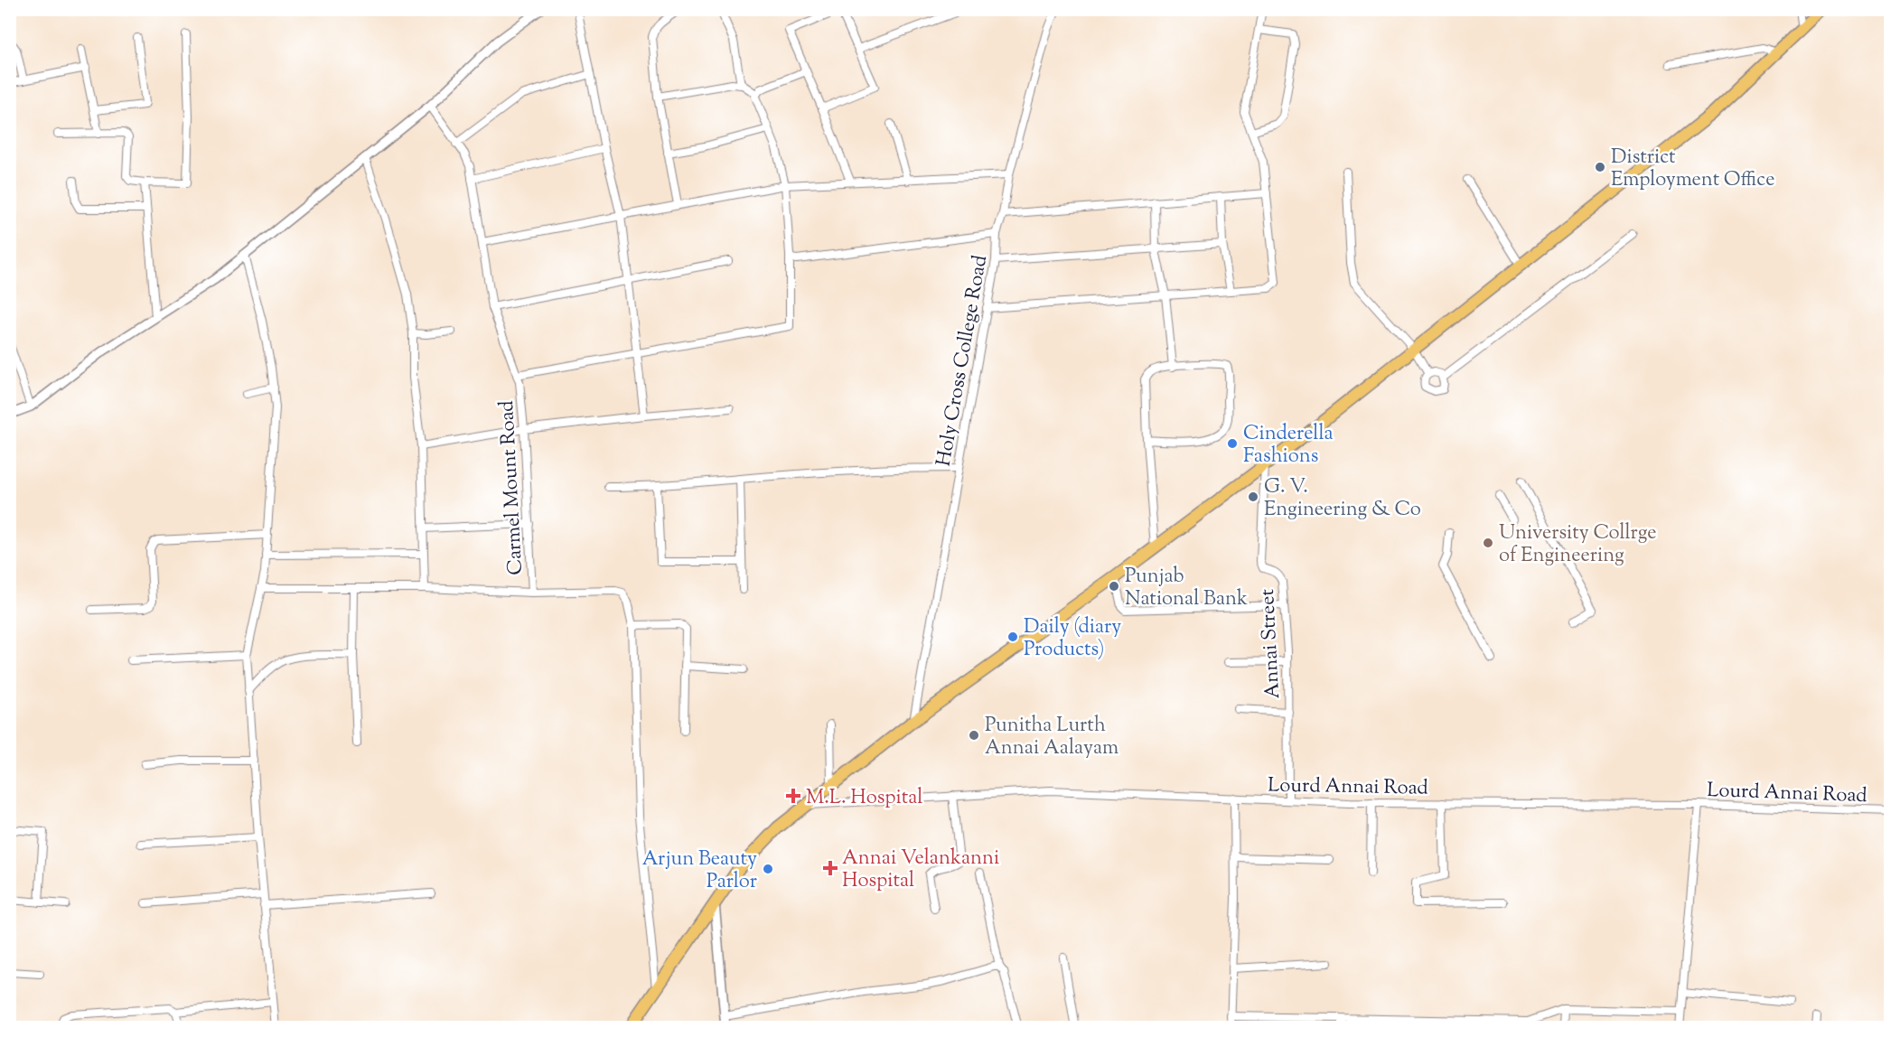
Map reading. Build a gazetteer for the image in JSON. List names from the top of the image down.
{
  "streets": {
    "street": [
      "Holy Cross College Road",
      "Carmel Mount Road",
      "Annai Street",
      "Lourd Annai Road"
    ]
  },
  "crossings": [
    ["Annai Street", "Lourd Annai Road"]
  ],
  "places": {
    "other": [
      "District Employment Office",
      "Cinderella Fashions",
      "G. V. Engineering & Co",
      "University Collrge of Engineering",
      "Punjab National Bank",
      "Daily (diary Products)",
      "Punitha Lurth Annai Aalayam",
      "Arjun Beauty Parlor"
    ],
    "health": ["M.L. Hospital", "Annai Velankanni Hospital"]
  }
}
